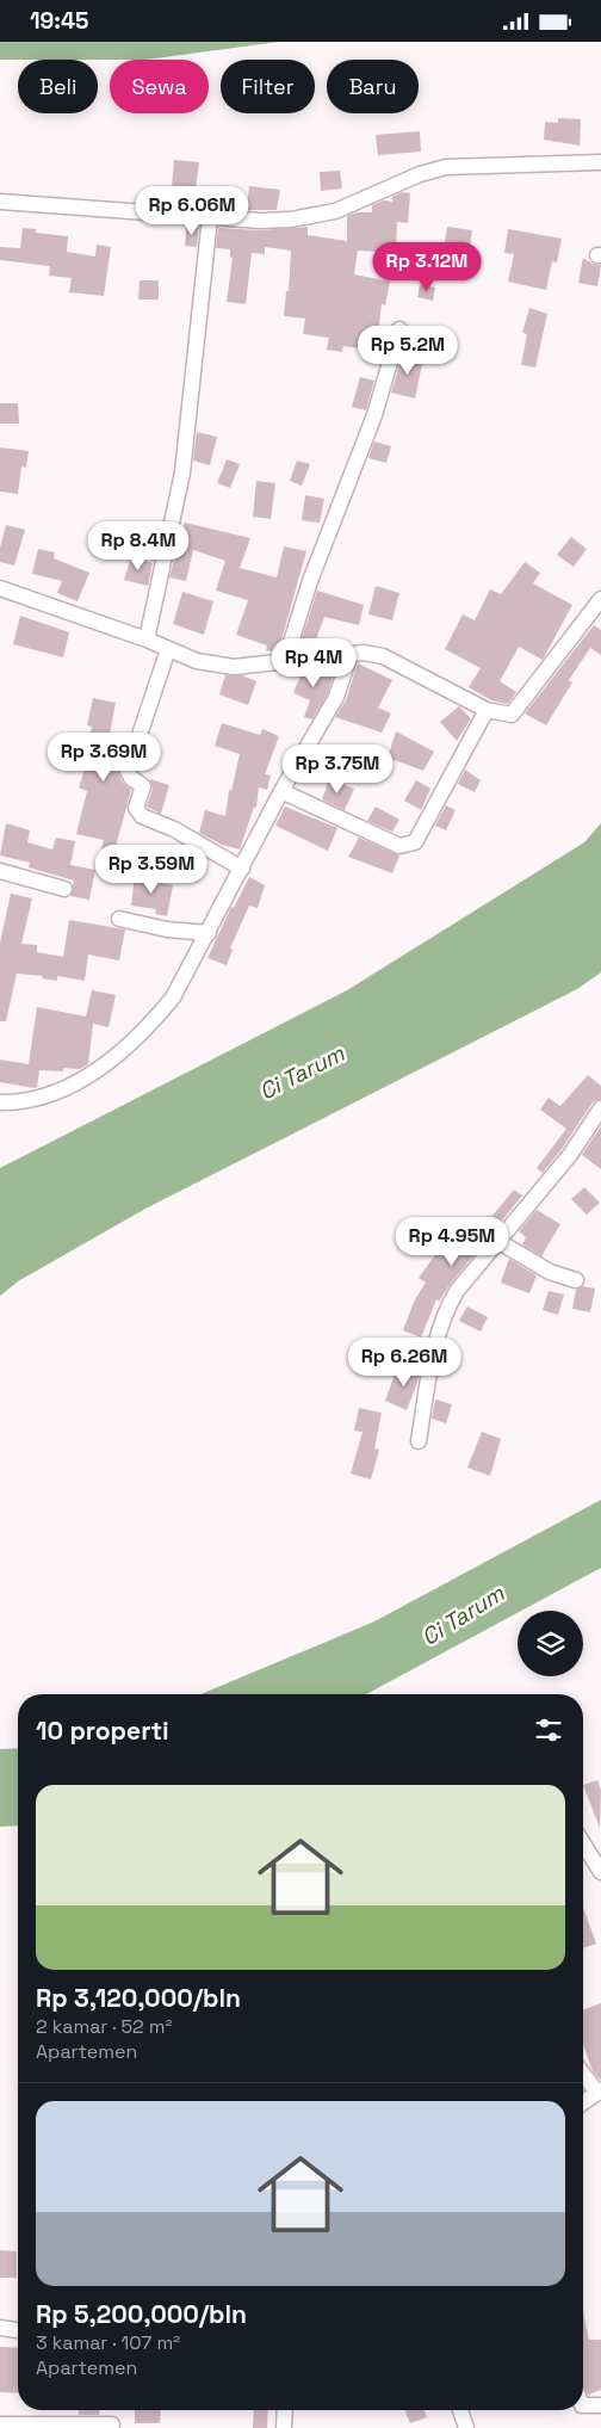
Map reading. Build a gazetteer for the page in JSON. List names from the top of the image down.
{
  "water": ["Ci Tarum"],
  "page": {
    "status": "19:45",
    "chip": [
      "Beli",
      "Sewa",
      "Filter",
      "Baru"
    ],
    "price": [
      "Rp 6.06M",
      "Rp 3.12M",
      "Rp 5.2M",
      "Rp 8.4M",
      "Rp 4M",
      "Rp 3.69M",
      "Rp 3.75M",
      "Rp 3.59M",
      "Rp 4.95M",
      "Rp 6.26M"
    ],
    "heading": "10 properti",
    "list": [
      {
        "name": "Rp 3,120,000/bln",
        "note": "2 kamar · 52 m² · Apartemen"
      },
      {
        "name": "Rp 5,200,000/bln",
        "note": "3 kamar · 107 m² · Apartemen"
      }
    ]
  }
}
